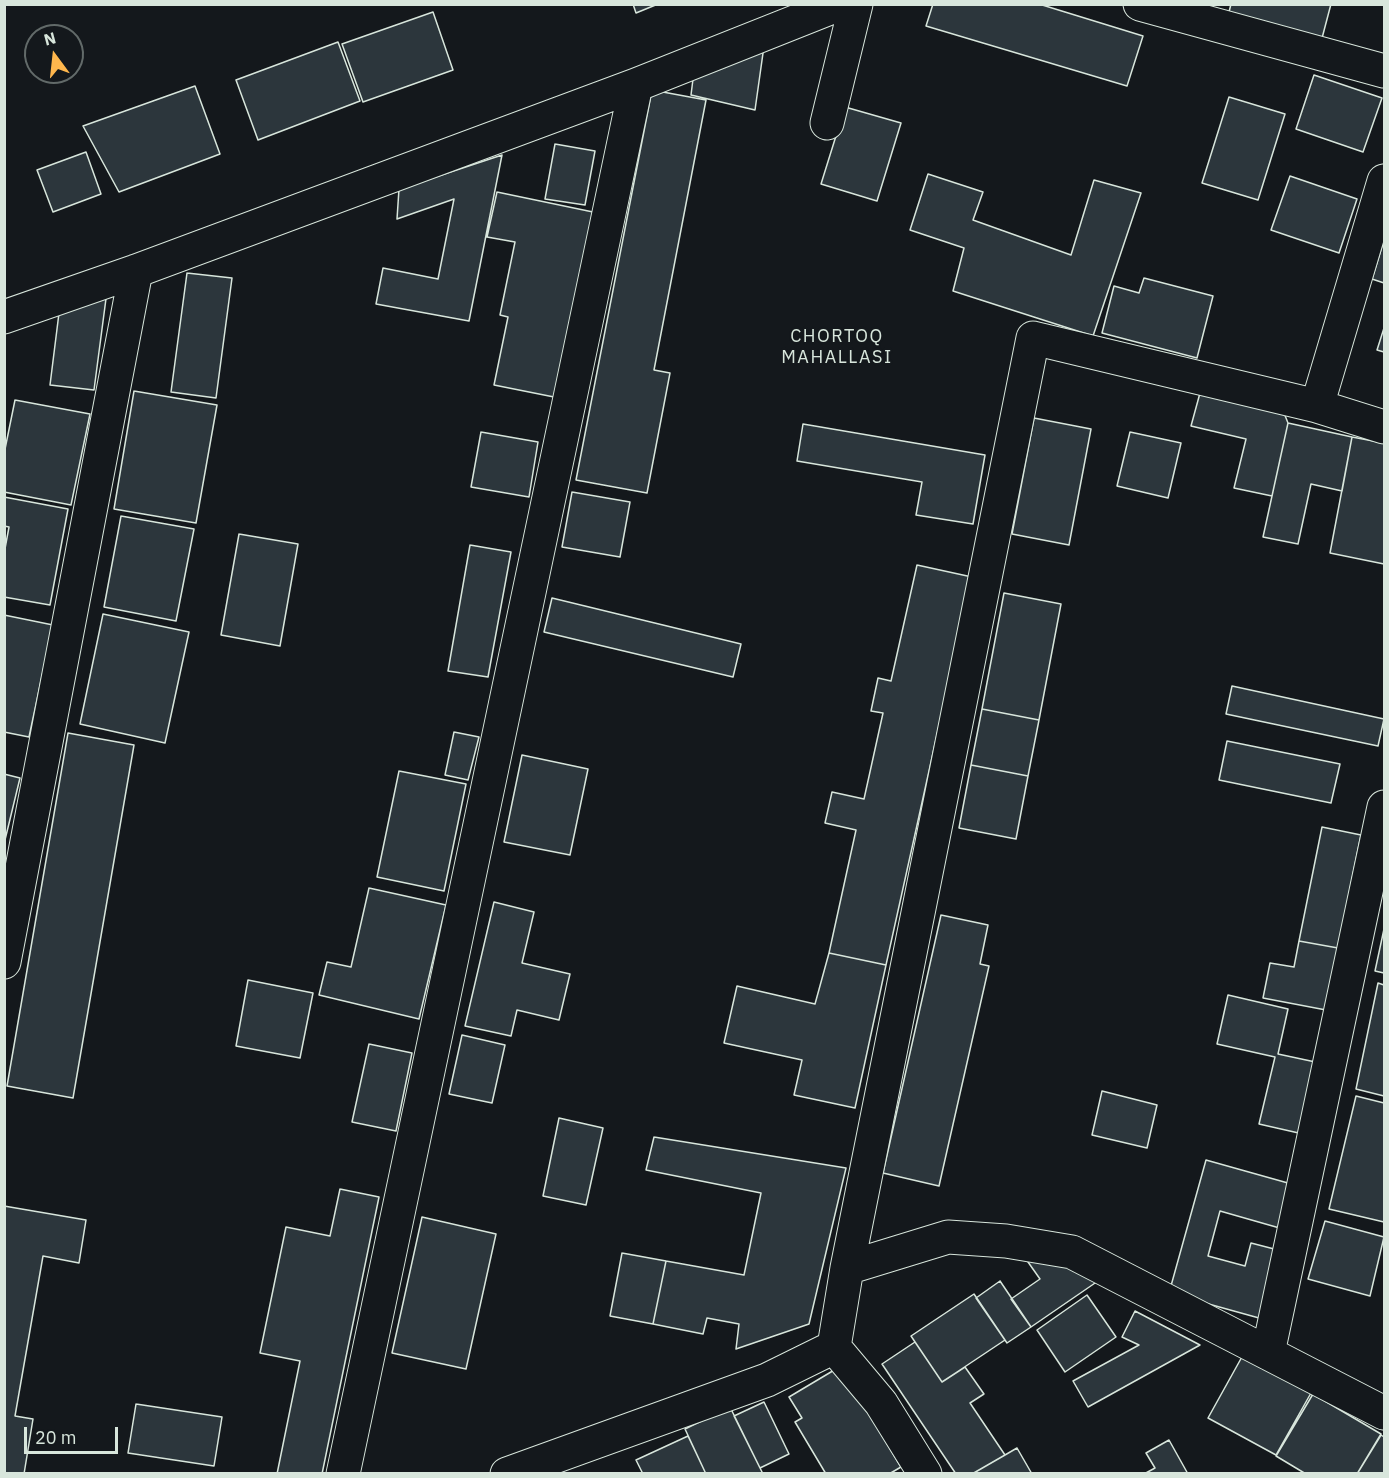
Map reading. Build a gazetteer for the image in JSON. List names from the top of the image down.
{
  "districts": ["CHORTOQ MAHALLASI"],
  "scale_bar": "20 m",
  "north": "top"
}
